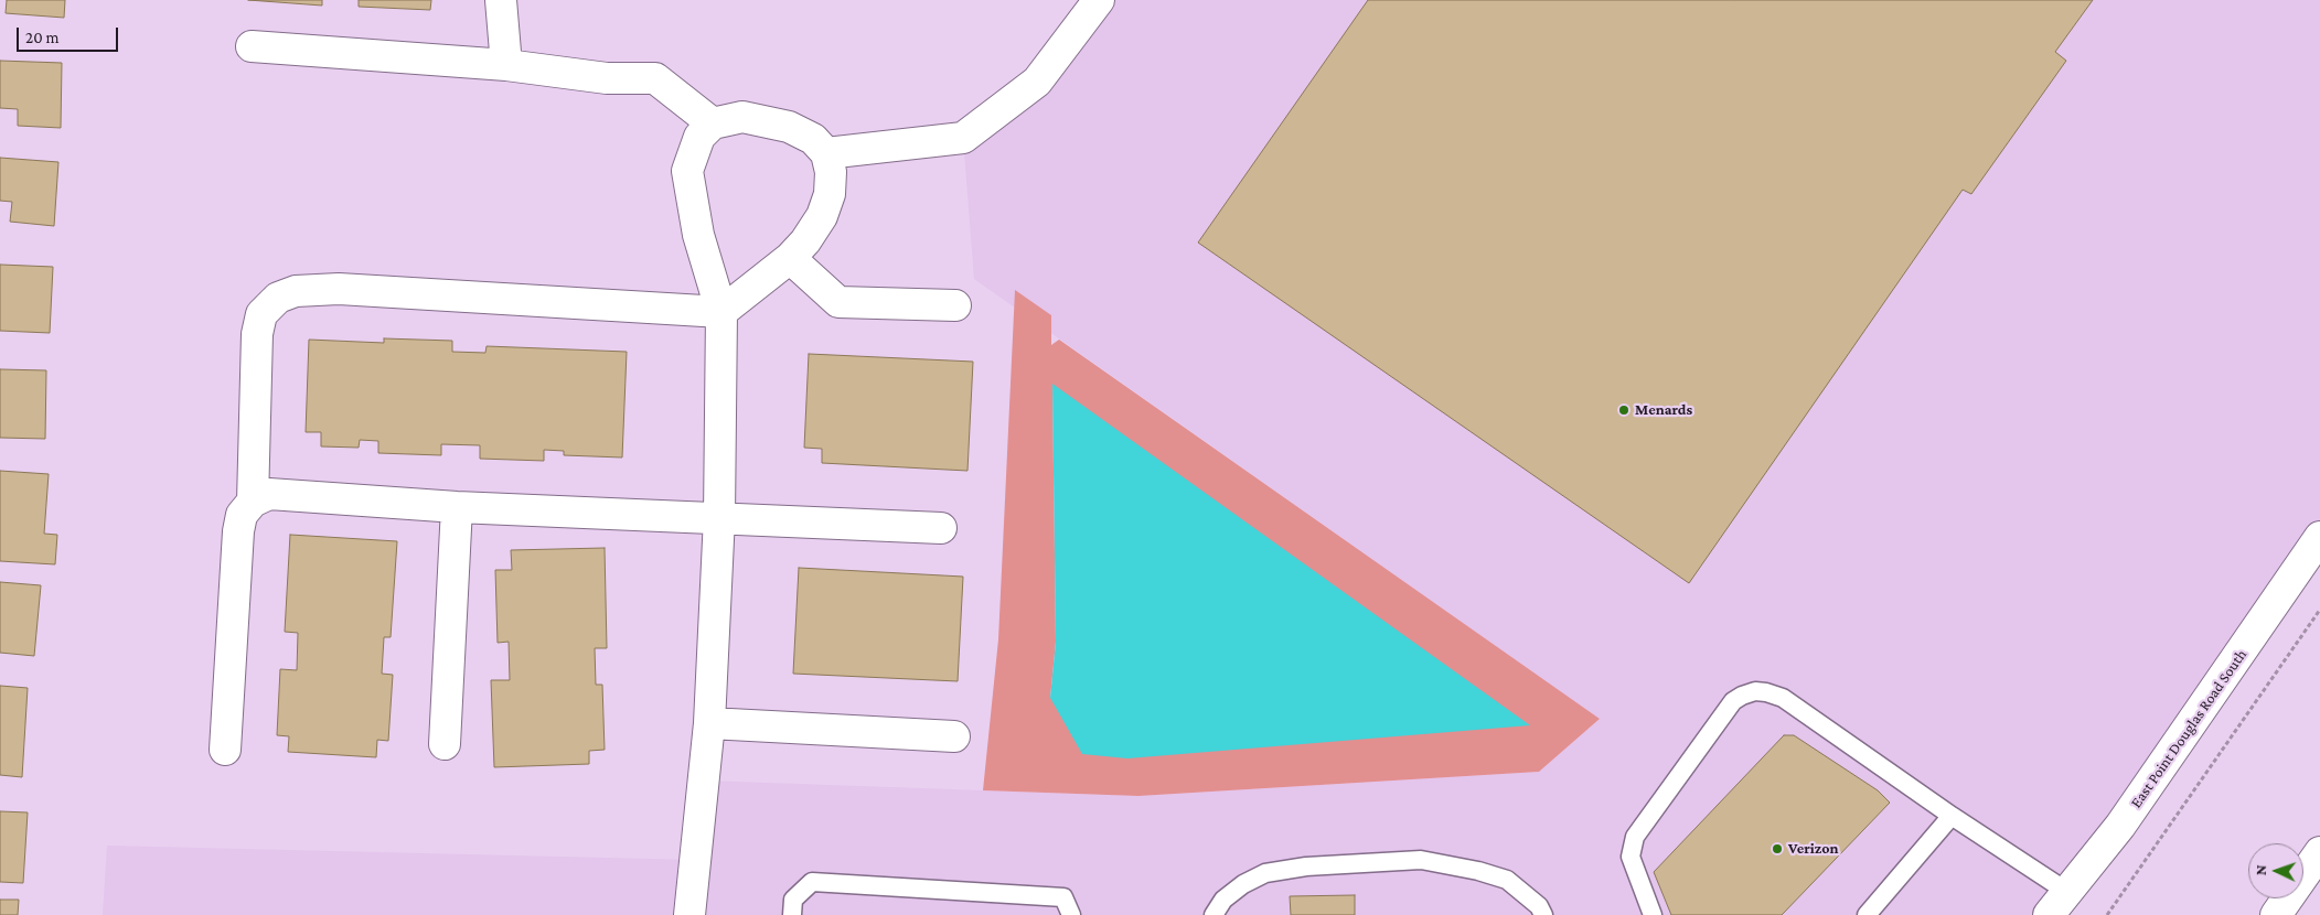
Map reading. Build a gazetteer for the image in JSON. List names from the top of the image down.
{
  "streets": {
    "main road": ["East Point Douglas Road South"]
  },
  "places": ["Menards", "Verizon"],
  "scale_bar": "20 m",
  "north": "left"
}
